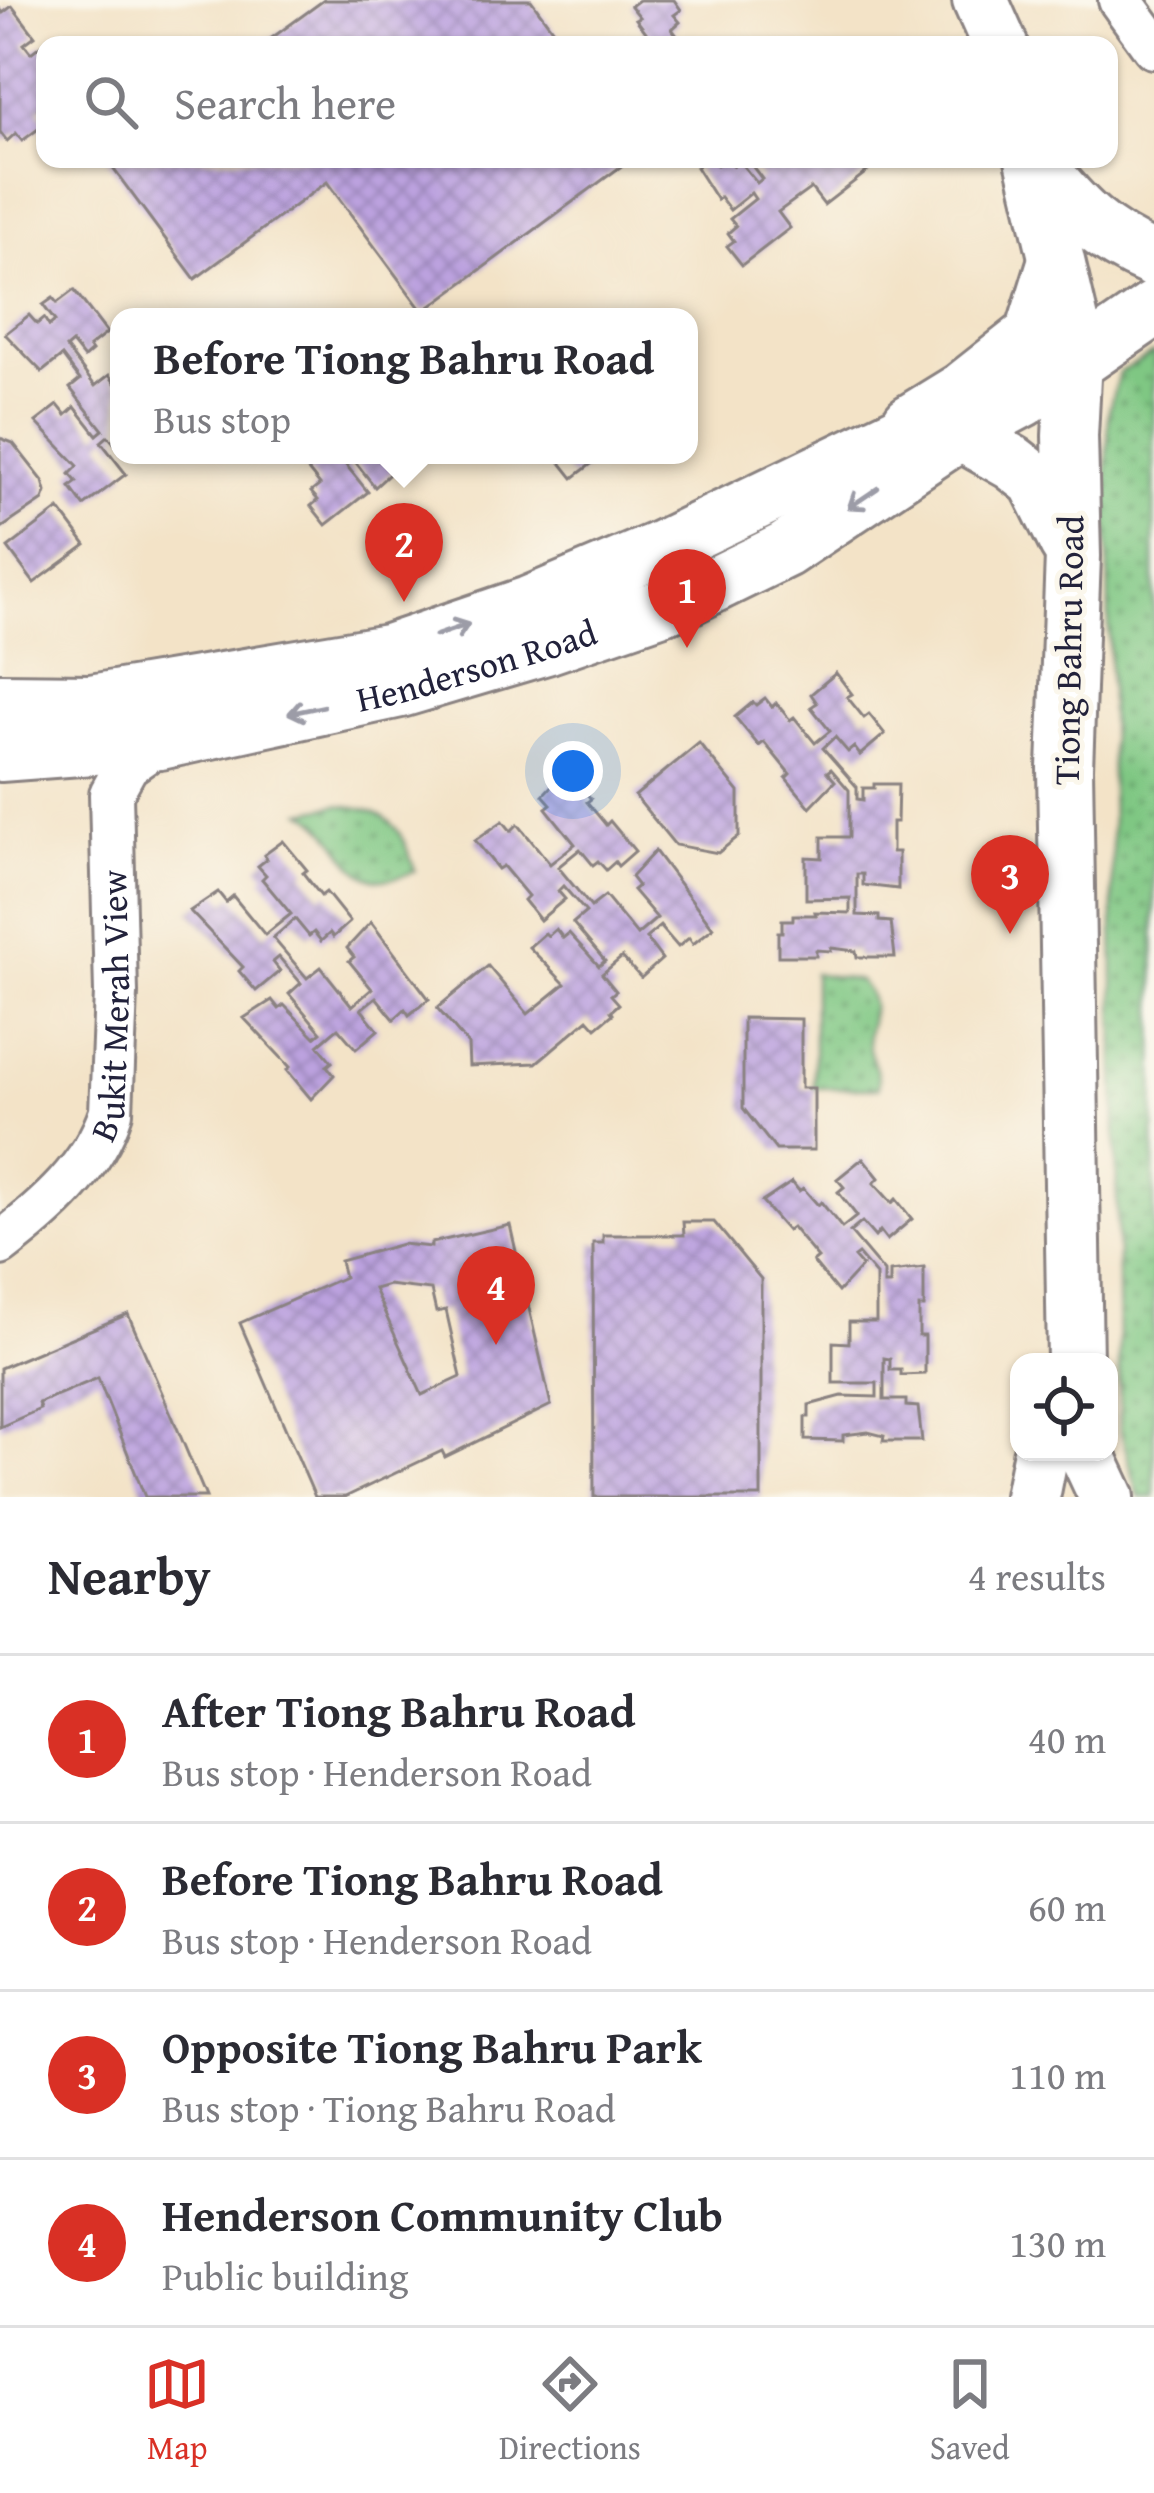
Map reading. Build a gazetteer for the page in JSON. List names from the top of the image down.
{
  "streets": {
    "main road": ["Tiong Bahru Road", "Henderson Road"],
    "street": ["Bukit Merah View"]
  },
  "crossings": [
    ["Tiong Bahru Road", "Henderson Road"],
    ["Henderson Road", "Bukit Merah View"]
  ],
  "page": {
    "search": "Search here",
    "popup": ["Before Tiong Bahru Road", "Bus stop"],
    "pins": [
      "2",
      "1",
      "3",
      "4"
    ],
    "heading": ["Nearby", "4 results"],
    "list": [
      {
        "mark": "1",
        "name": "After Tiong Bahru Road",
        "note": "Bus stop · Henderson Road",
        "value": "40 m"
      },
      {
        "mark": "2",
        "name": "Before Tiong Bahru Road",
        "note": "Bus stop · Henderson Road",
        "value": "60 m"
      },
      {
        "mark": "3",
        "name": "Opposite Tiong Bahru Park",
        "note": "Bus stop · Tiong Bahru Road",
        "value": "110 m"
      },
      {
        "mark": "4",
        "name": "Henderson Community Club",
        "note": "Public building",
        "value": "130 m"
      }
    ],
    "nav": ["Map", "Directions", "Saved"]
  }
}
